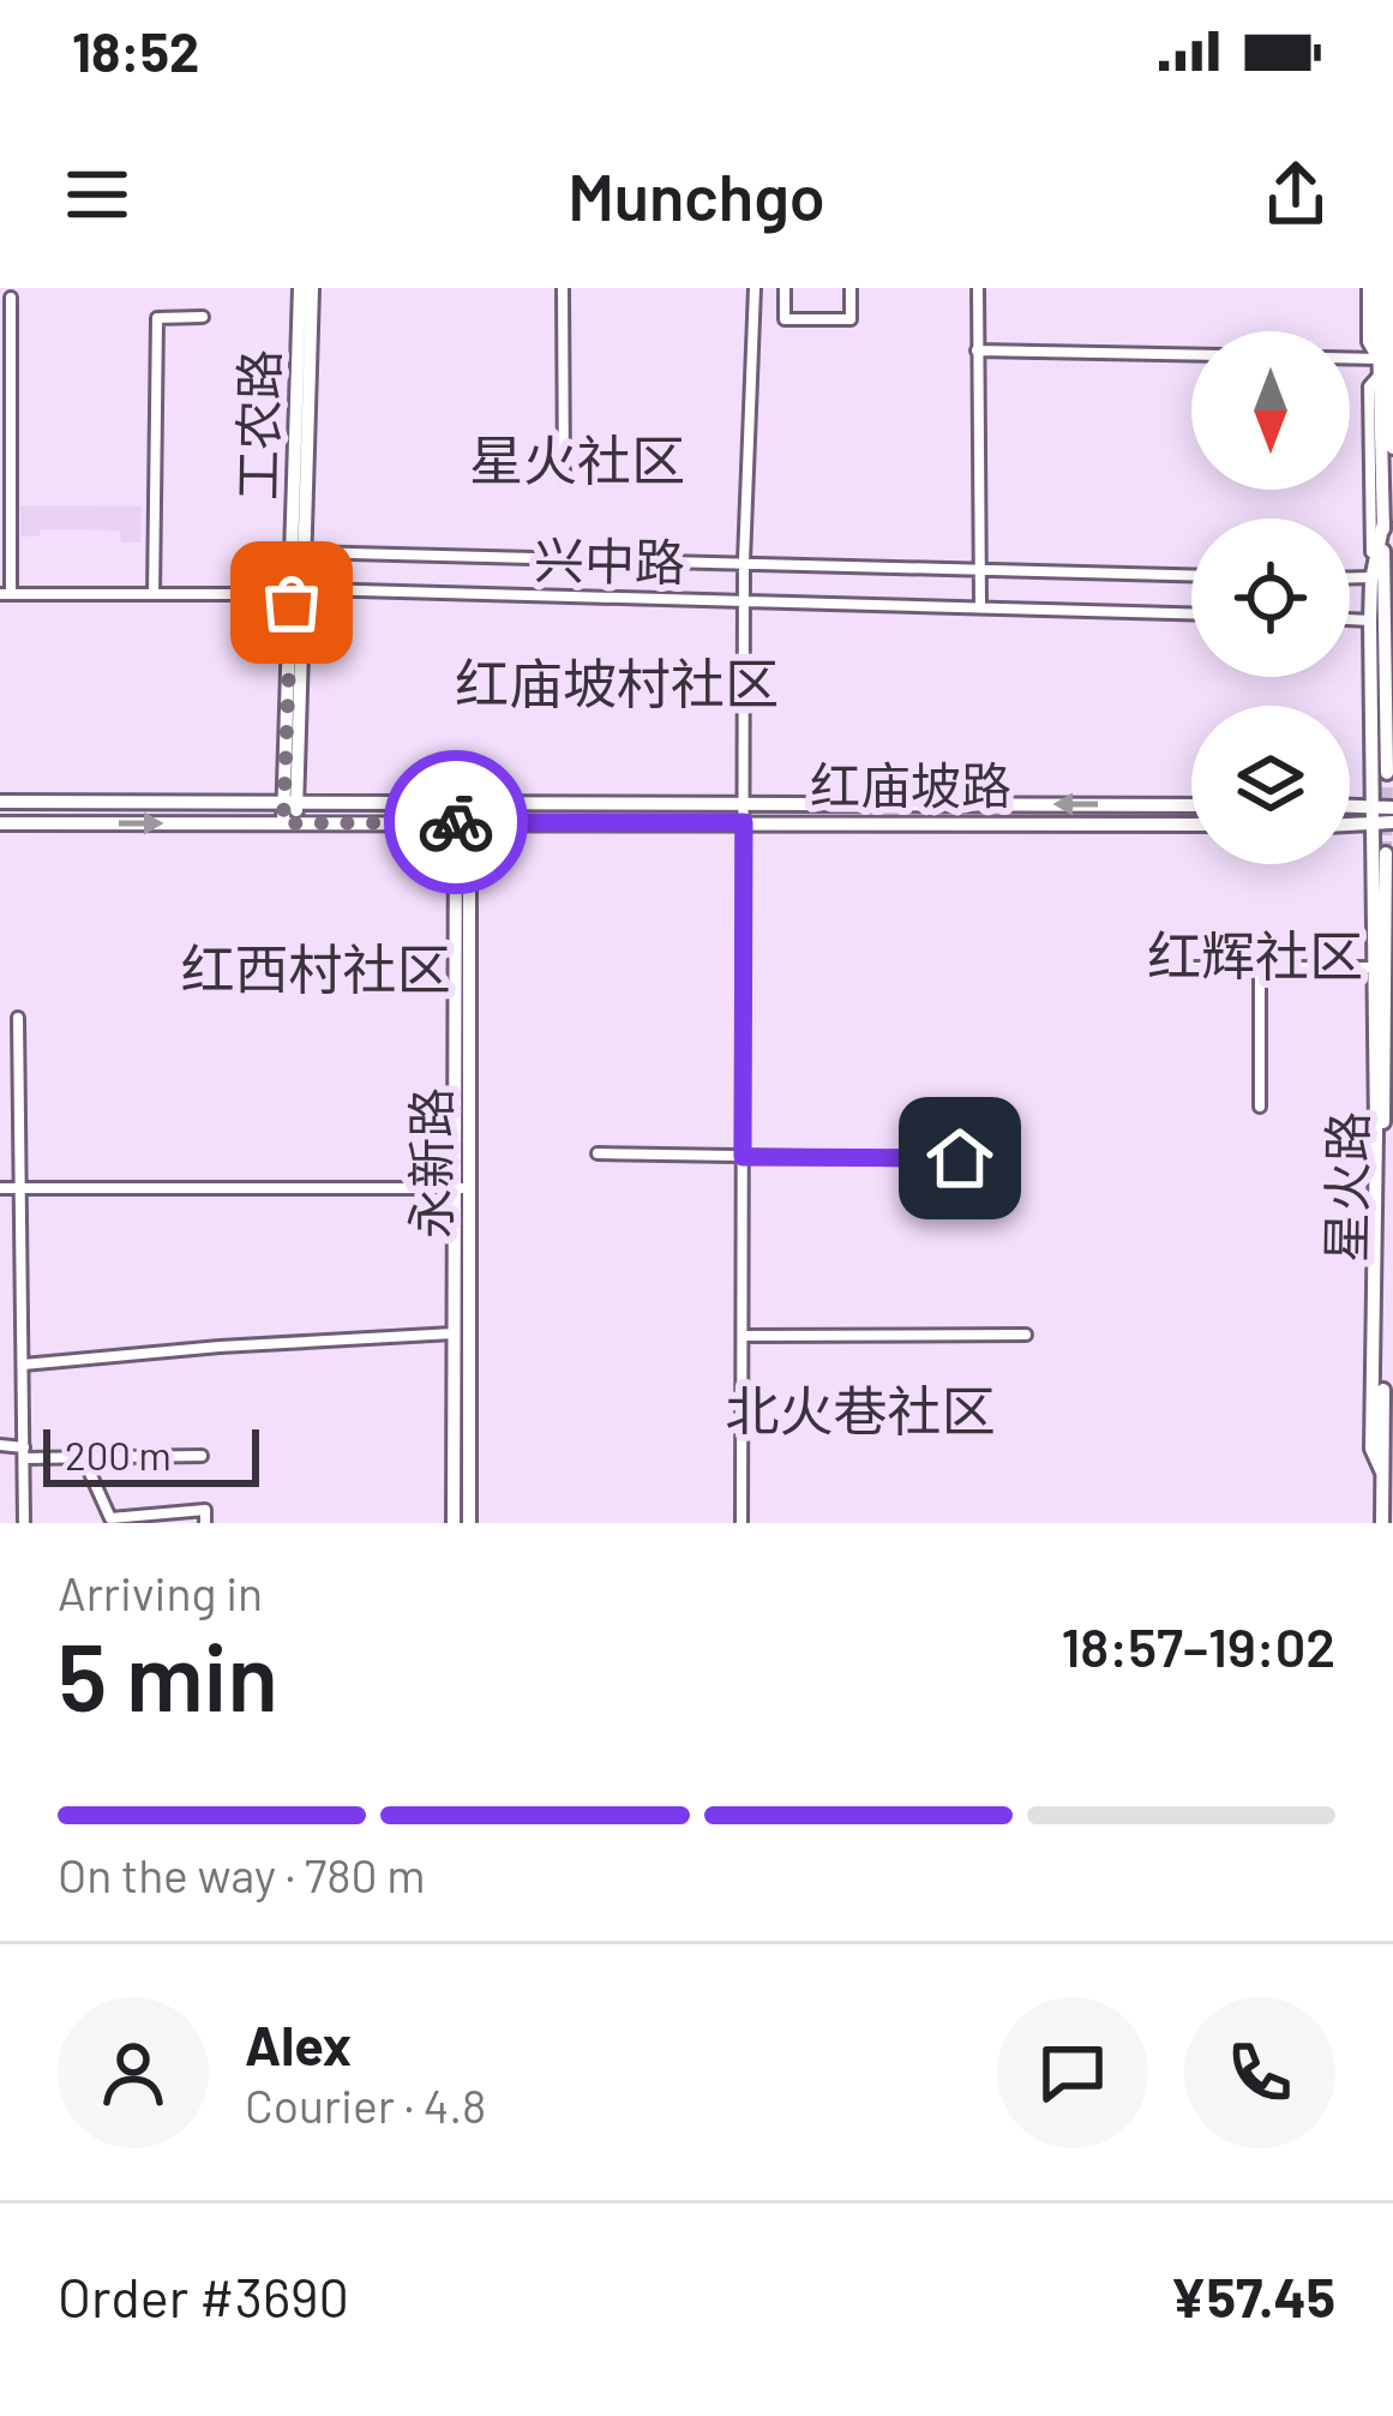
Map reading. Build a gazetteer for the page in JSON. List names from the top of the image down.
{
  "streets": {
    "main road": [
      "工农路",
      "红庙坡路",
      "永新路",
      "星火路"
    ],
    "street": ["兴中路"]
  },
  "crossings": [
    ["工农路", "兴中路"],
    ["工农路", "红庙坡路"],
    ["红庙坡路", "永新路"]
  ],
  "districts": [
    "星火社区",
    "红庙坡村社区",
    "红辉社区",
    "红西村社区",
    "北火巷社区"
  ],
  "scale_bar": "200 m",
  "north": "bottom",
  "page": {
    "status": "18:52",
    "header": "Munchgo",
    "scale": "200 m",
    "heading": ["5 min", "Arriving in", "18:57–19:02"],
    "panel": [
      "Alex",
      "Courier · 4.8",
      "Order #3690",
      "¥57.45"
    ],
    "bar": "On the way · 780 m"
  }
}
